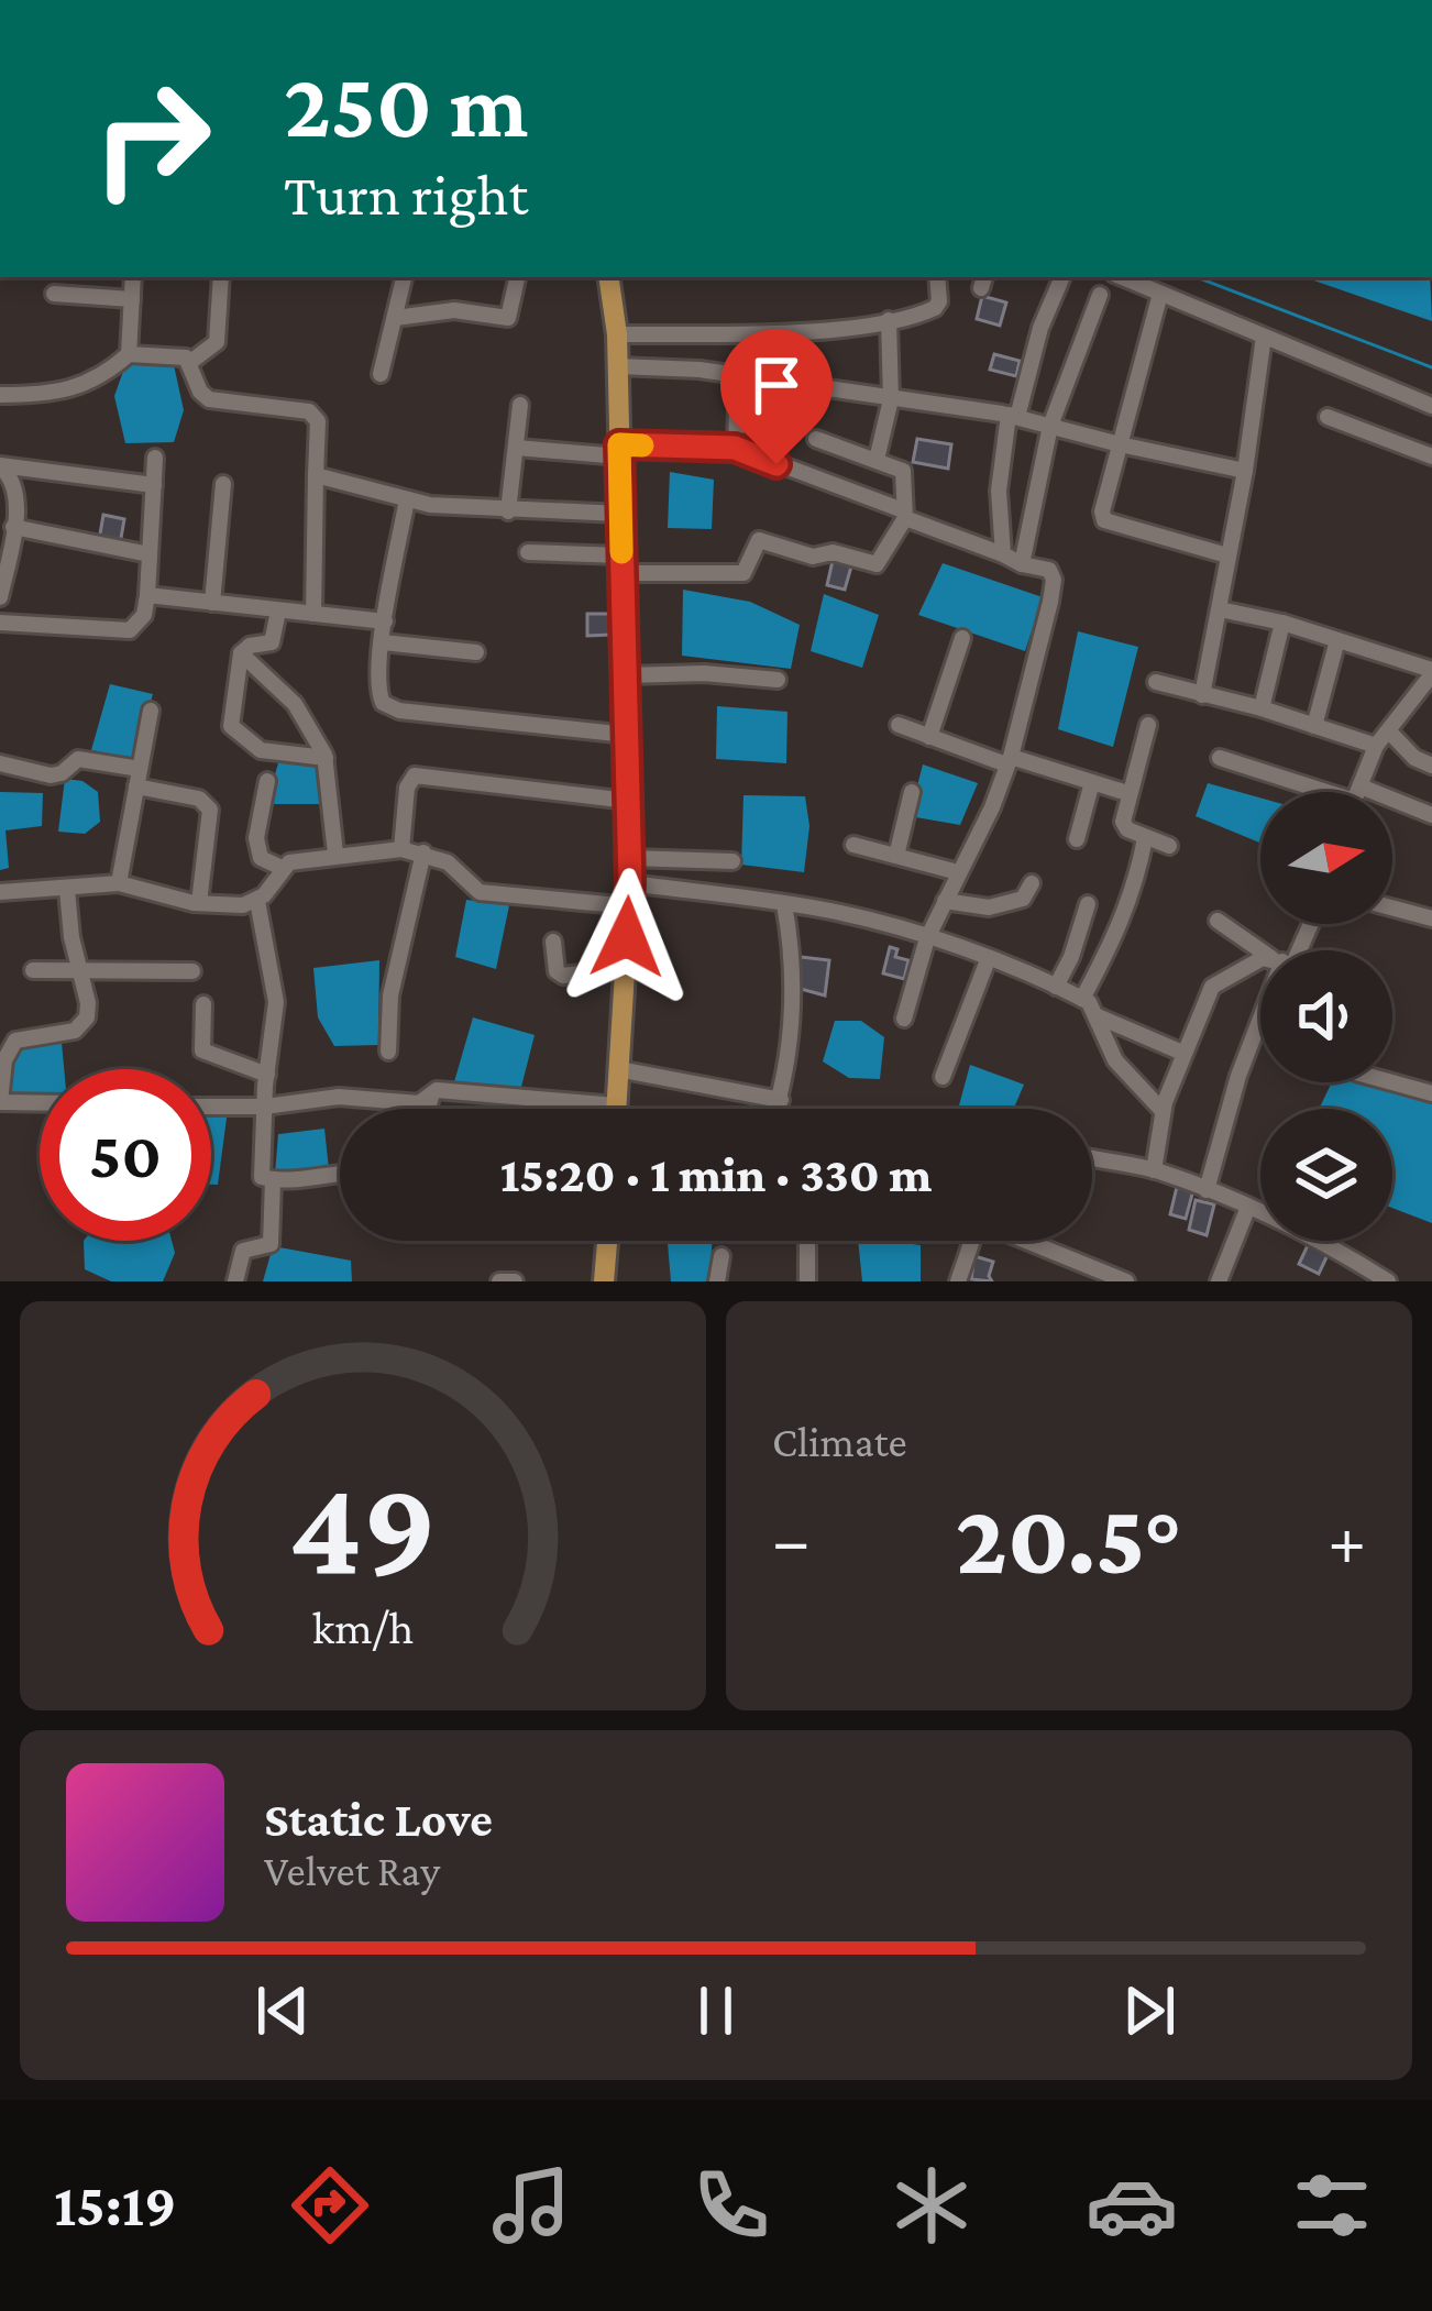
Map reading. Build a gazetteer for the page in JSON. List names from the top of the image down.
{
  "north": "right",
  "page": {
    "turn": ["250 m", "Turn right"],
    "limit": "50",
    "trip": "15:20 · 1 min · 330 m",
    "tile": "Climate",
    "heat": ["−", "20.5°", "+"],
    "song": ["Static Love", "Velvet Ray"],
    "tabs": "15:19",
    "gauge": ["49", "km/h"]
  }
}
